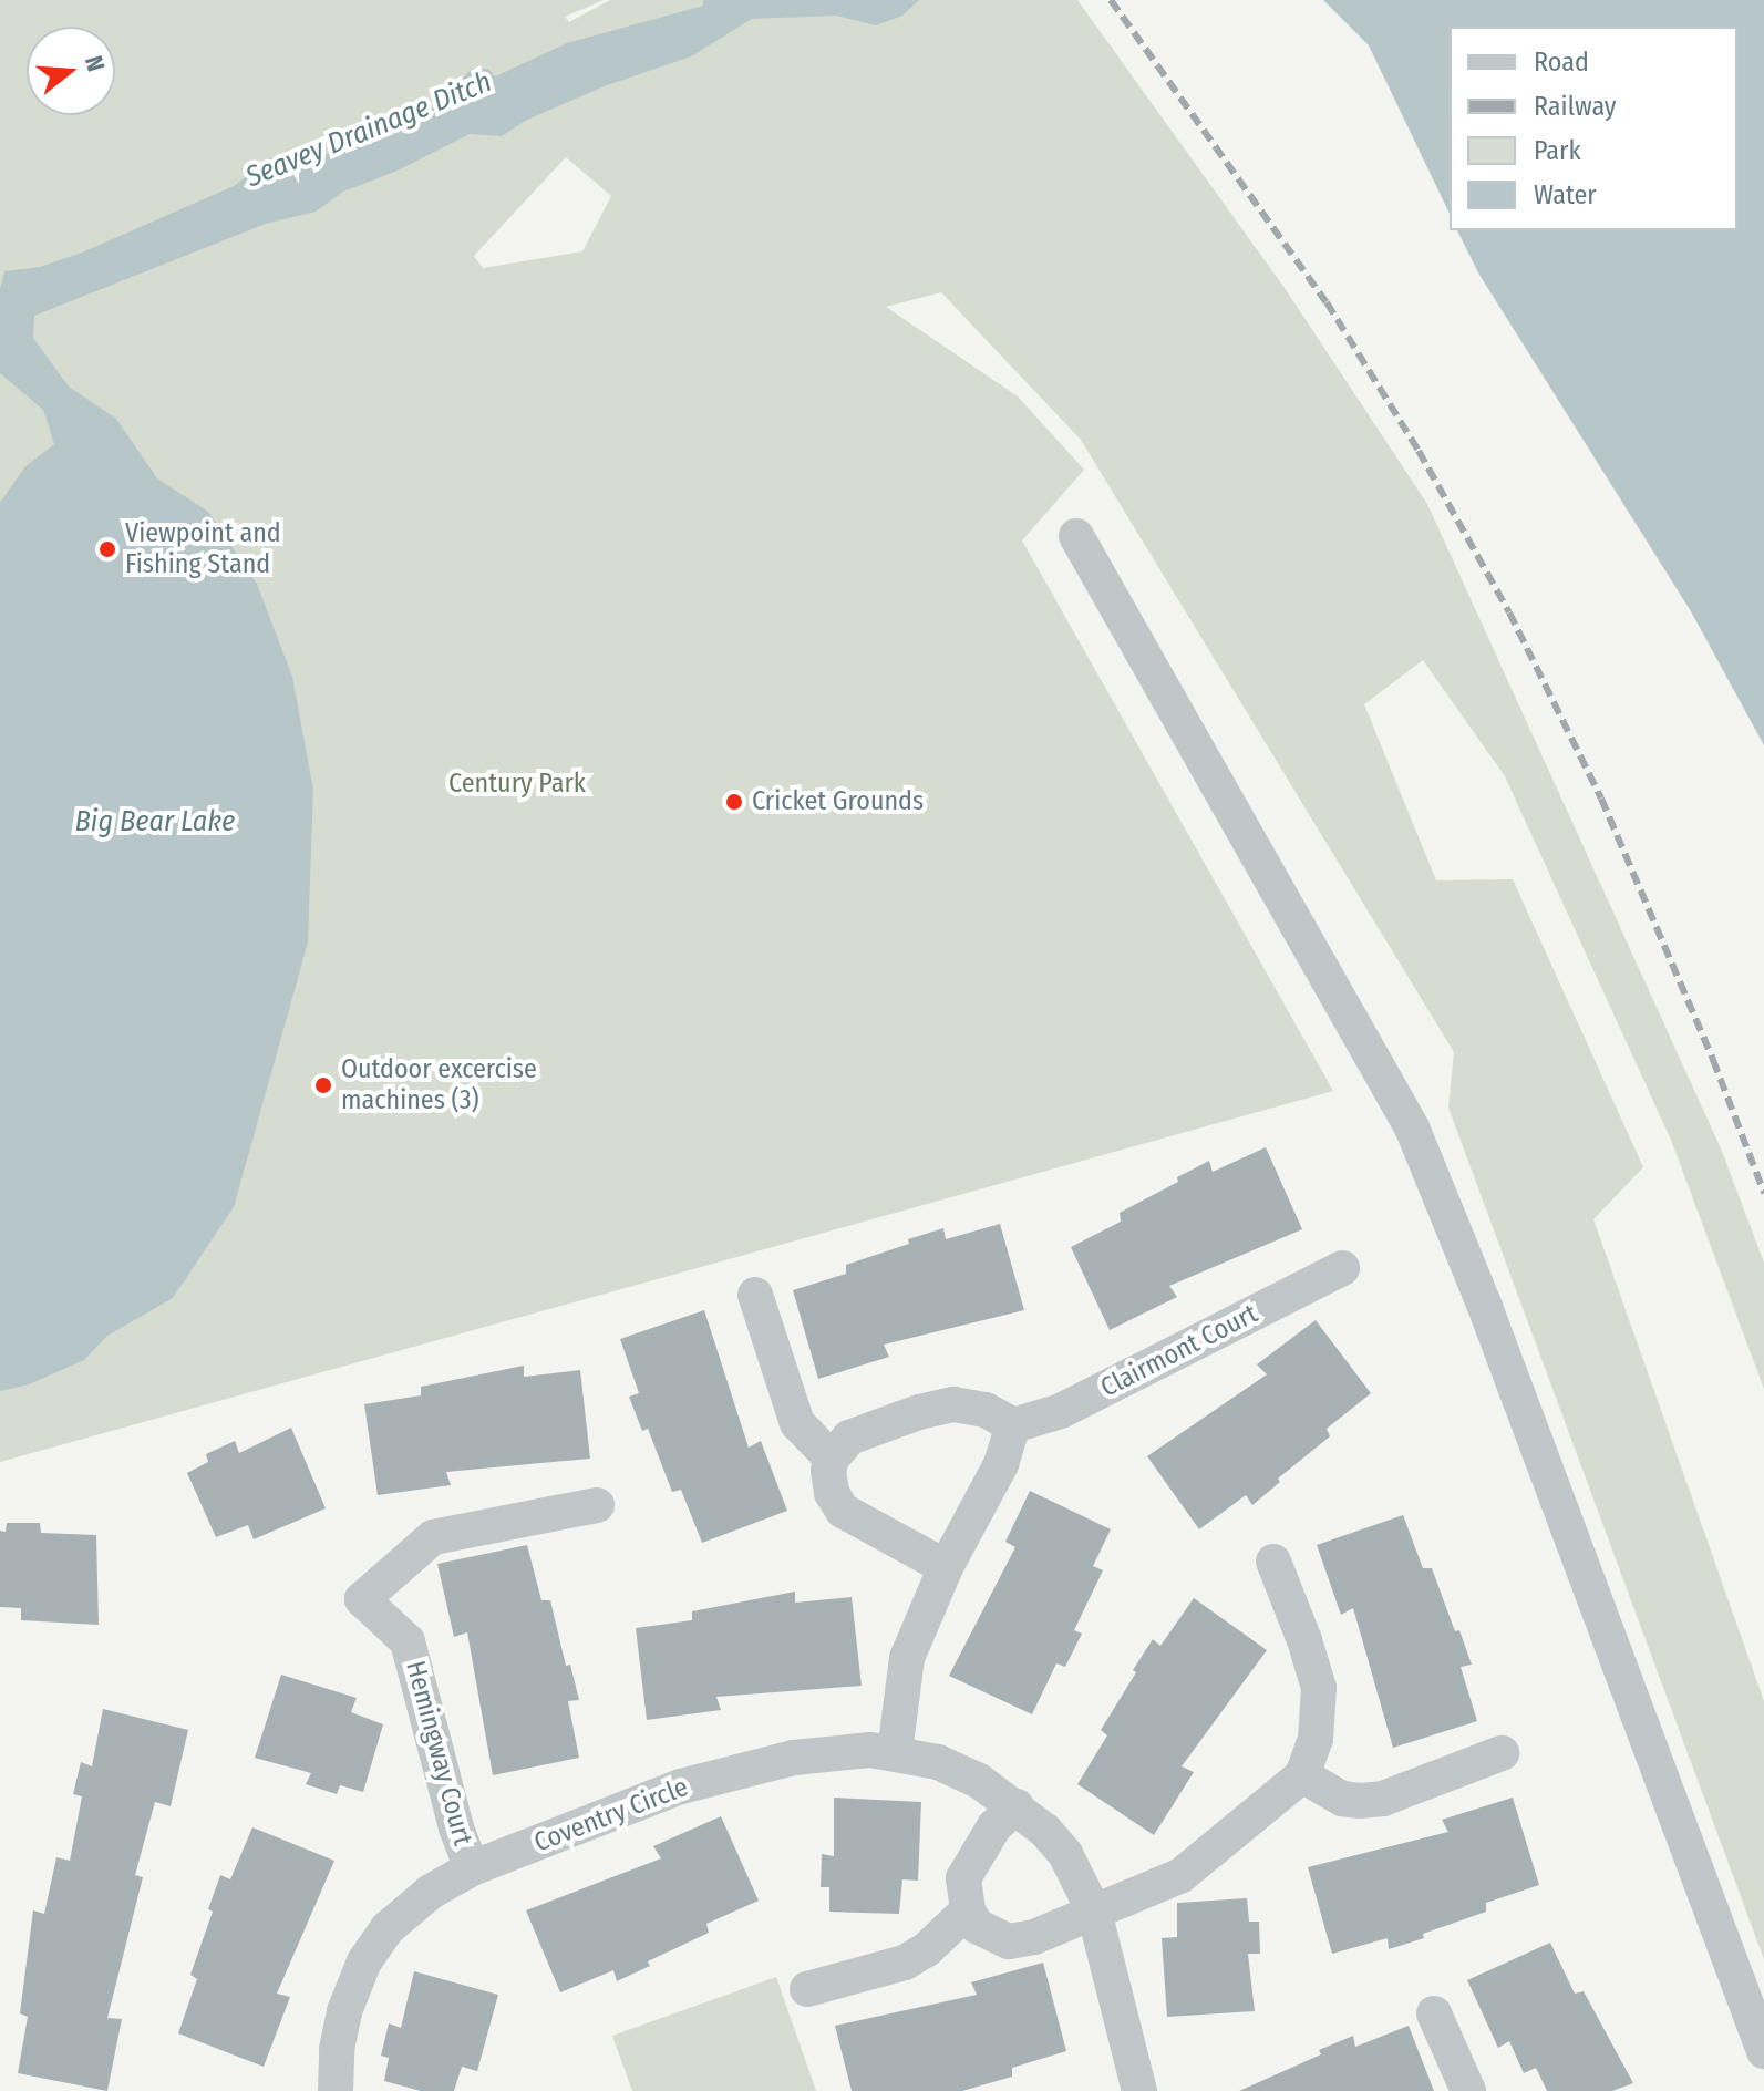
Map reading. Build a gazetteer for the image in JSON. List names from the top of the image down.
{
  "streets": {
    "street": ["Clairmont Court", "Hemingway Court", "Coventry Circle"]
  },
  "crossings": [
    ["Hemingway Court", "Coventry Circle"]
  ],
  "water": ["Seavey Drainage Ditch", "Big Bear Lake"],
  "parks": ["Century Park"],
  "places": ["Viewpoint and Fishing Stand", "Cricket Grounds", "Outdoor excercise machines (3)"],
  "legend": [
    "Road",
    "Railway",
    "Park",
    "Water"
  ],
  "north": "right"
}
